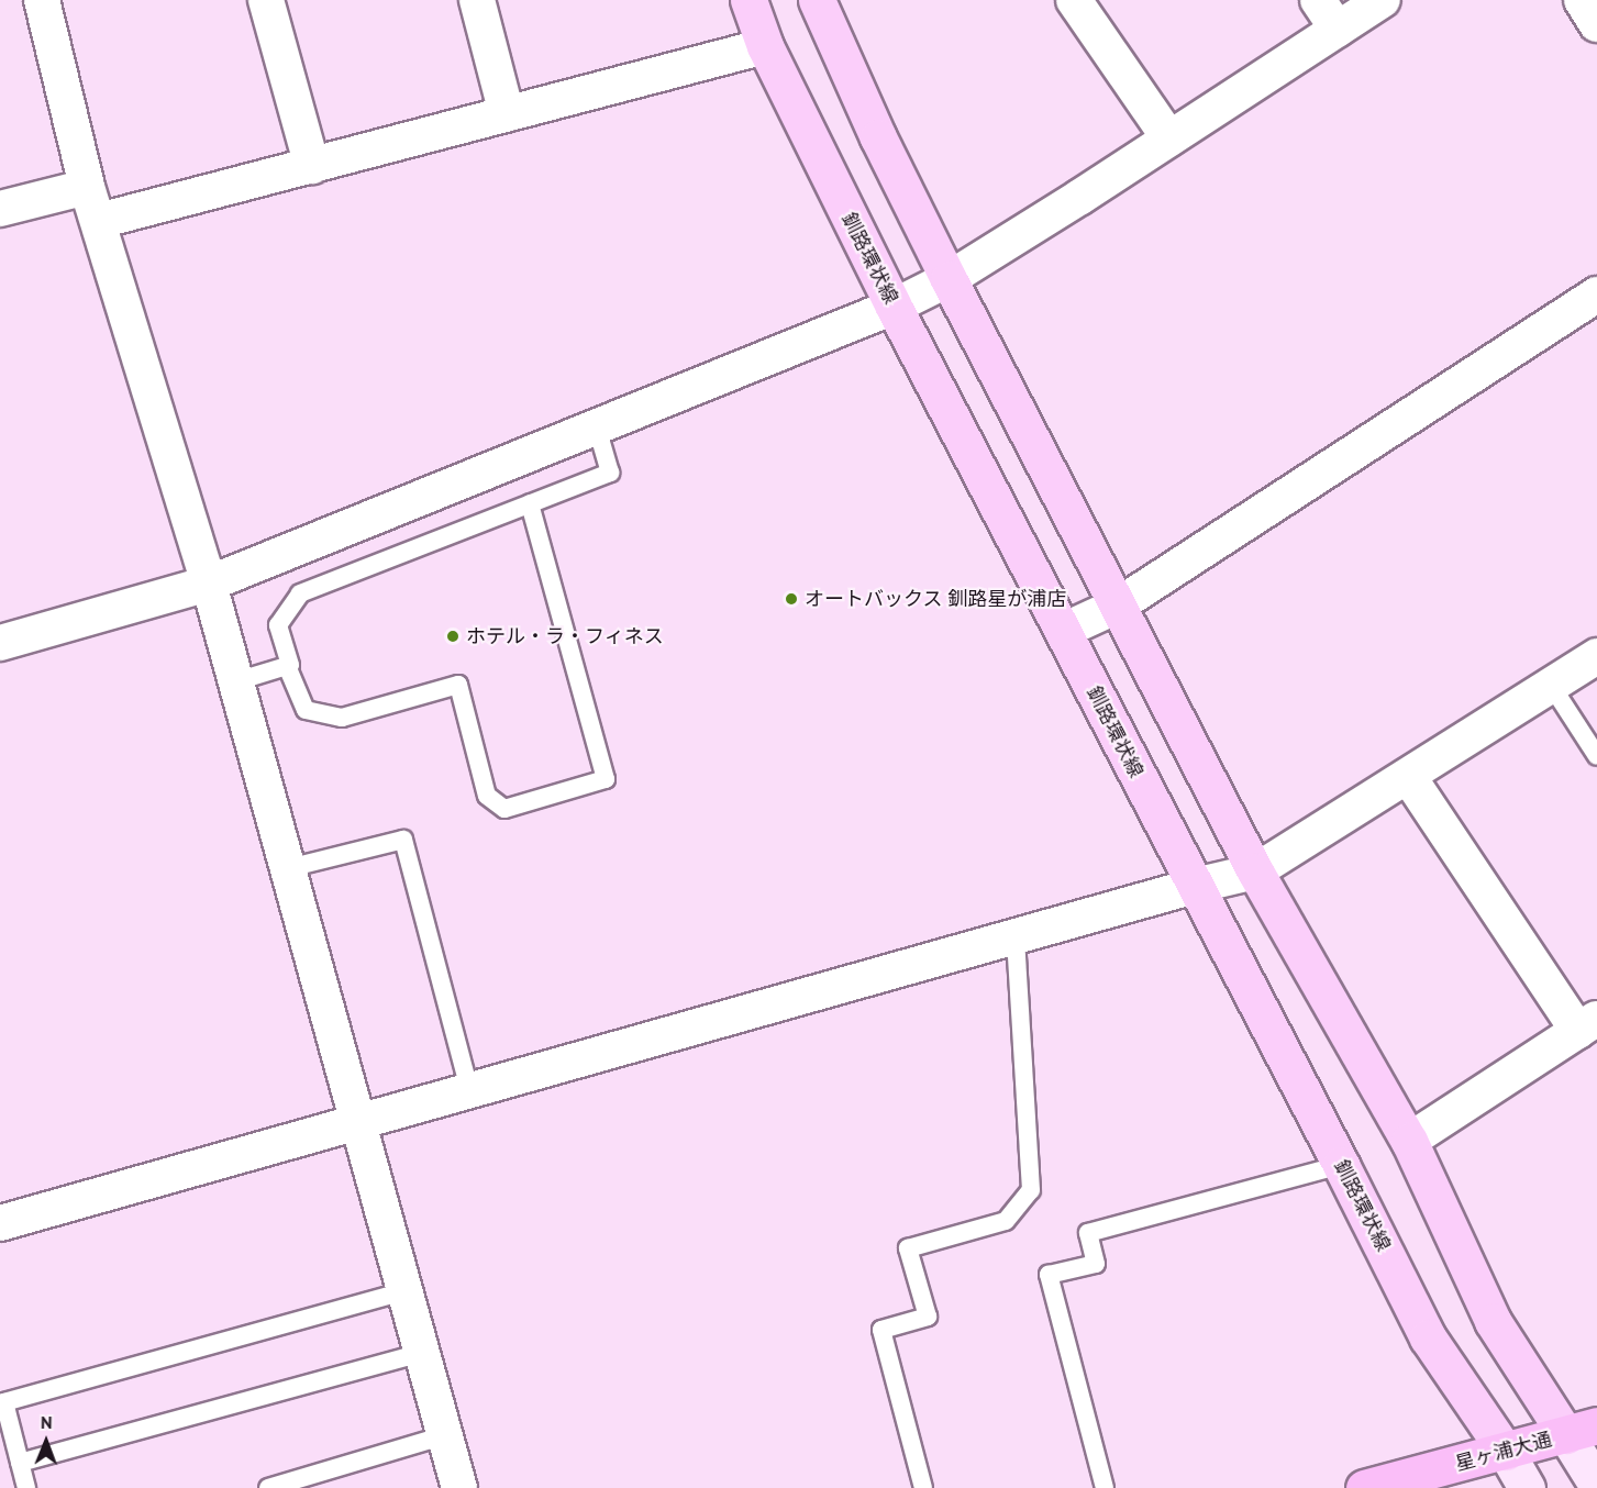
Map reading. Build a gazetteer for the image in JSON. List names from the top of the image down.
{
  "streets": {
    "highway": ["星ヶ浦大通"],
    "main road": ["釧路環状線"]
  },
  "crossings": [
    ["釧路環状線", "星ヶ浦大通"]
  ],
  "places": ["オートバックス 釧路星が浦店", "ホテル・ラ・フィネス"],
  "north": "top"
}
